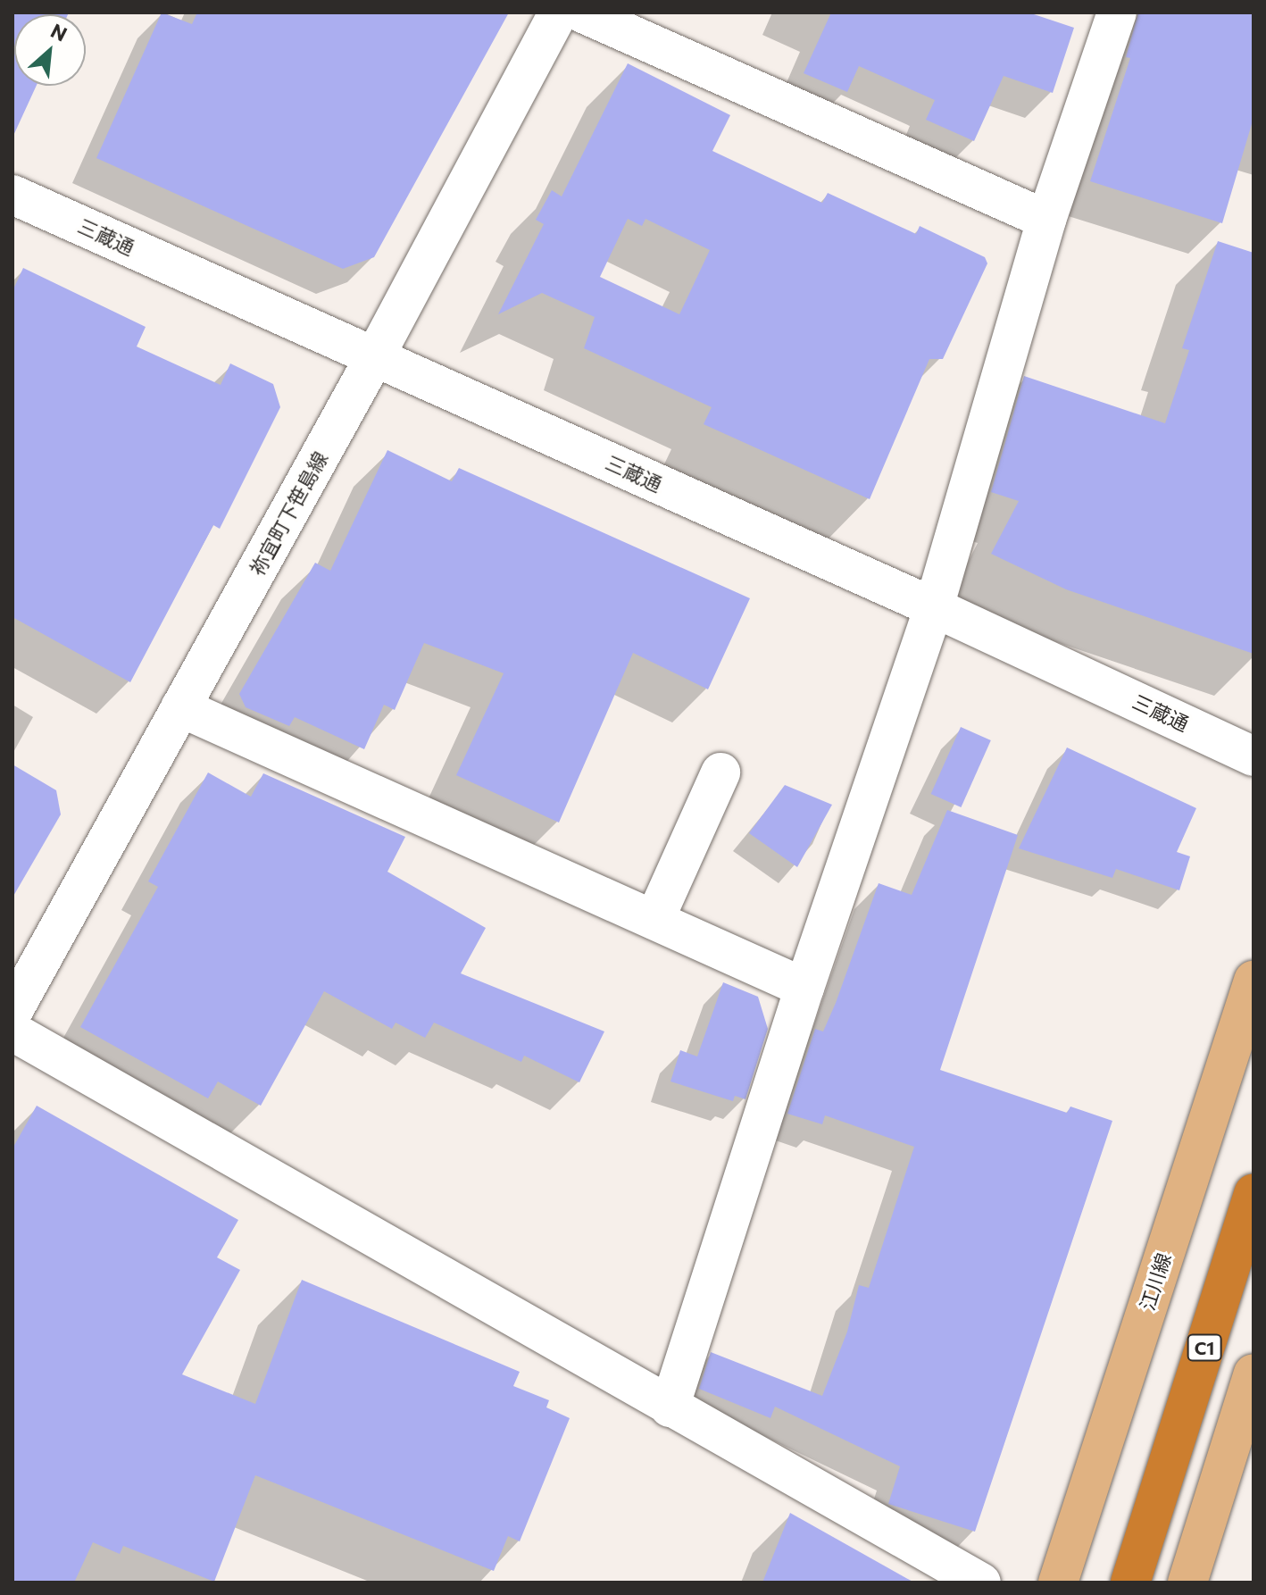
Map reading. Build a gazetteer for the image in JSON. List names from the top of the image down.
{
  "streets": {
    "highway": ["C1"],
    "main road": ["江川線"],
    "street": ["三蔵通", "祢宜町下笹島線"]
  },
  "crossings": [
    ["三蔵通", "祢宜町下笹島線"]
  ],
  "north": "top right"
}
